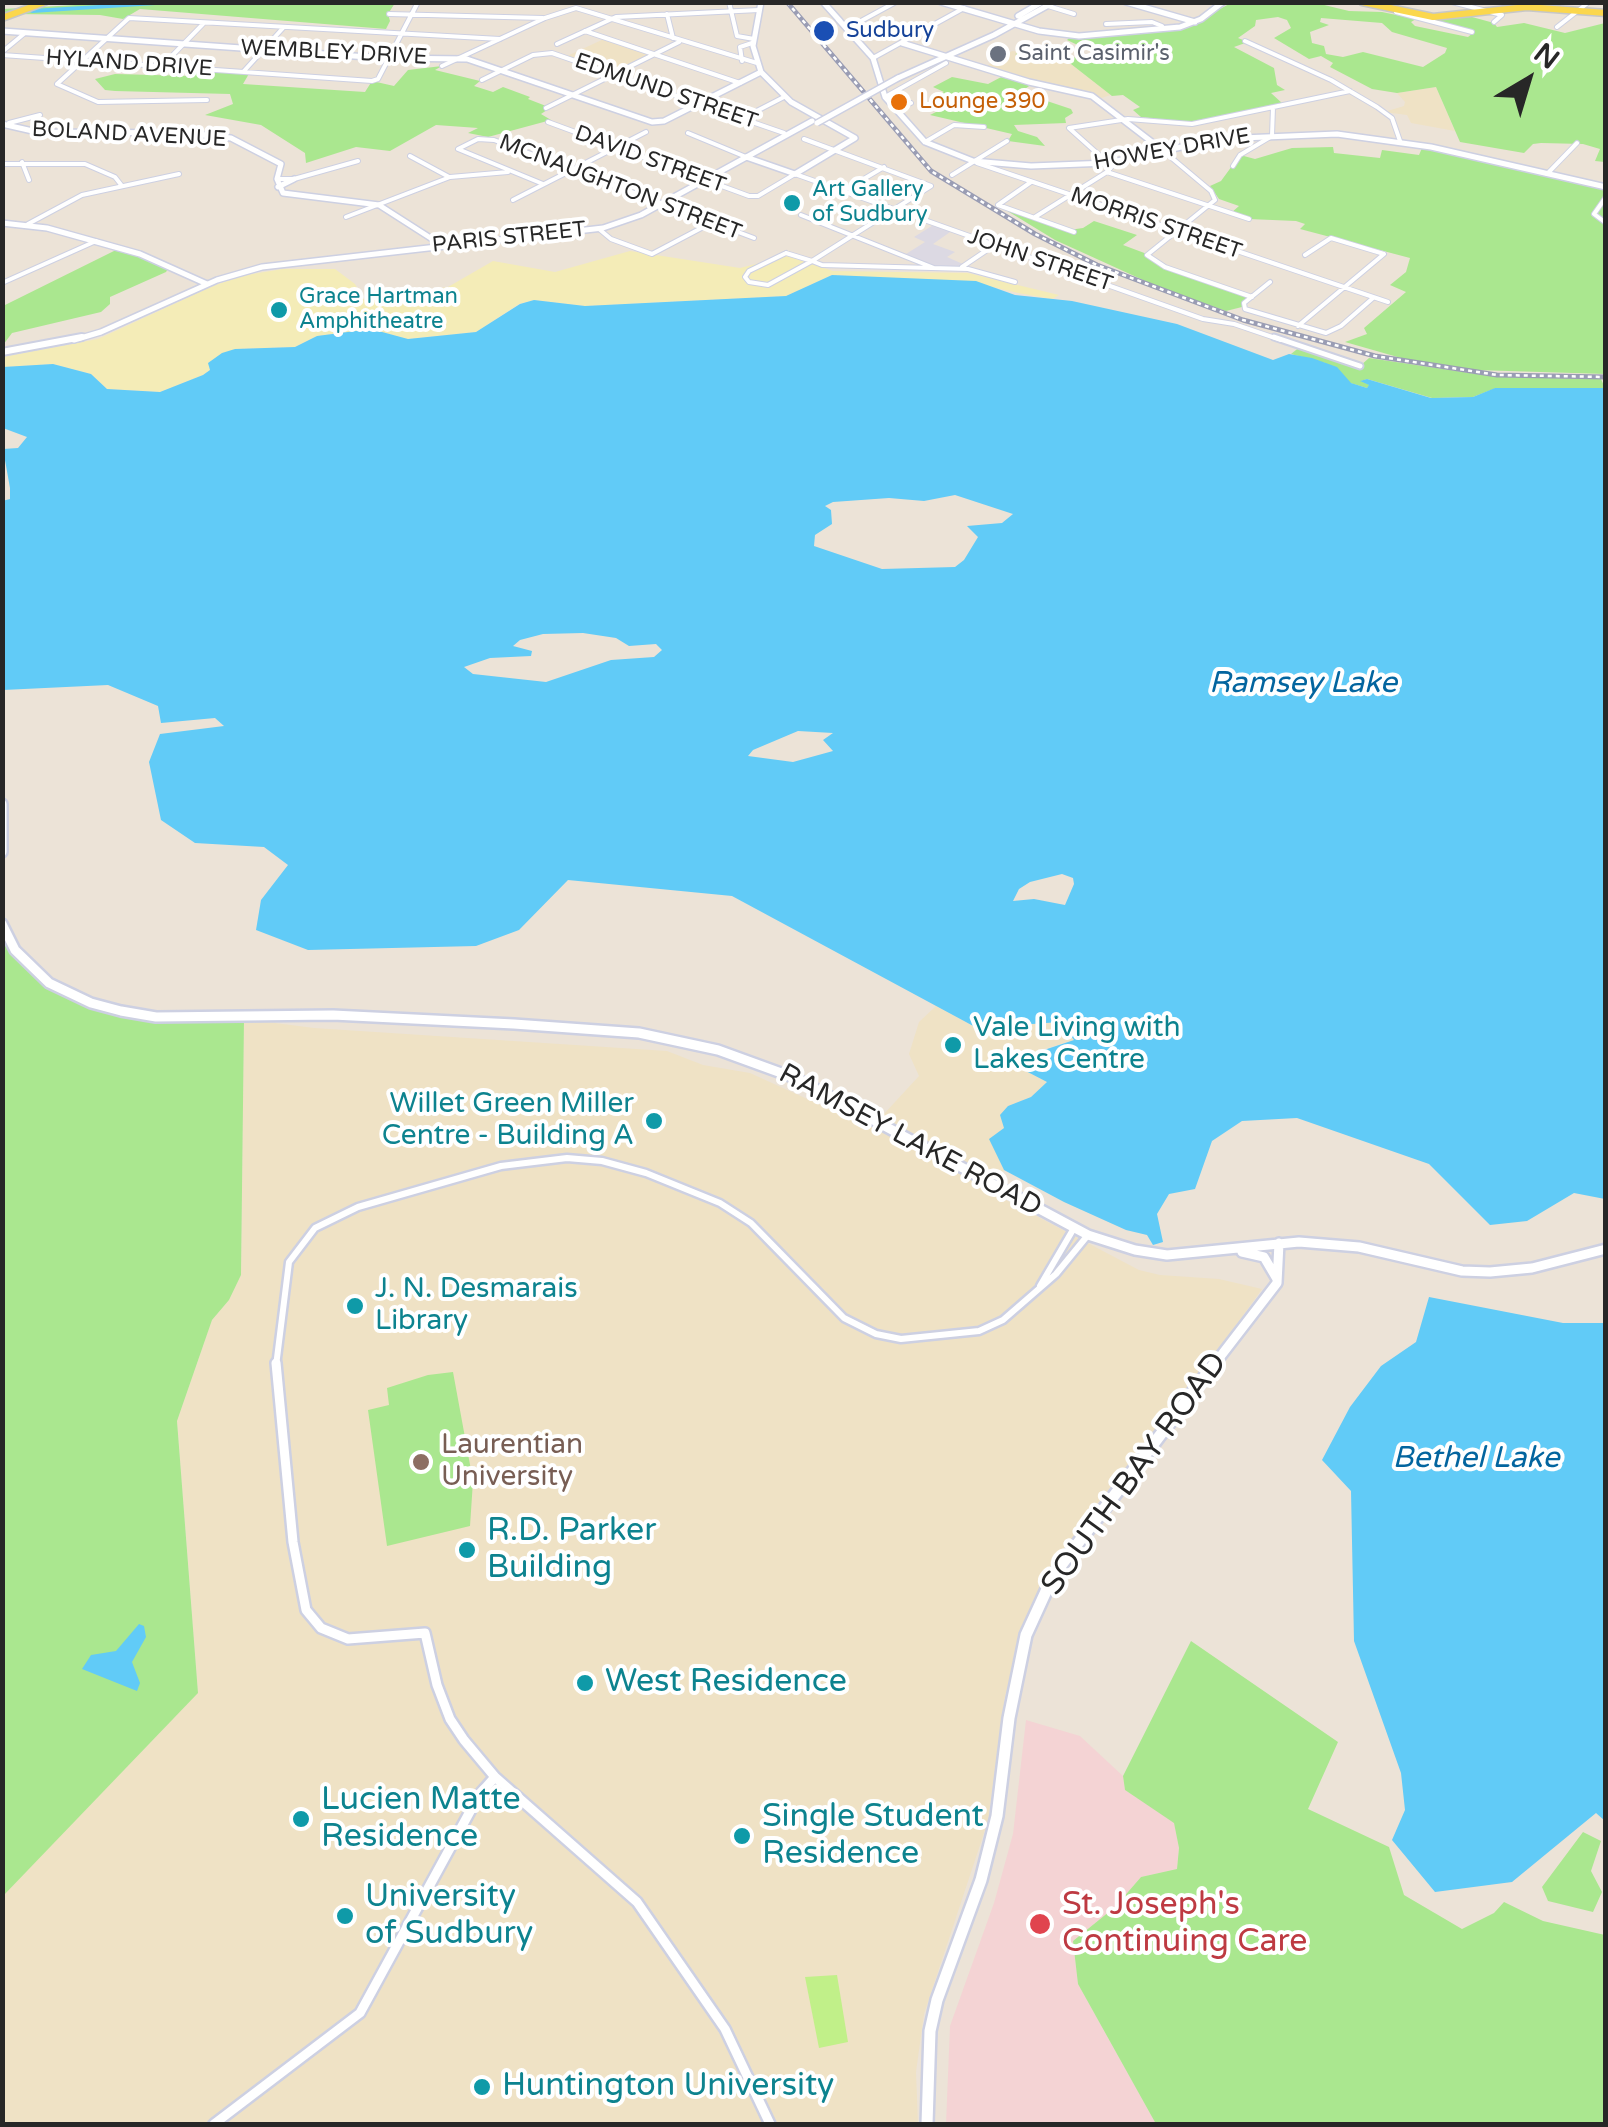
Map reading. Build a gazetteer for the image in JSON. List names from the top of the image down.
{
  "streets": {
    "street": [
      "WEMBLEY DRIVE",
      "HYLAND DRIVE",
      "EDMUND STREET",
      "BOLAND AVENUE",
      "HOWEY DRIVE",
      "DAVID STREET",
      "MCNAUGHTON STREET",
      "MORRIS STREET",
      "PARIS STREET",
      "JOHN STREET",
      "RAMSEY LAKE ROAD",
      "SOUTH BAY ROAD"
    ]
  },
  "crossings": [
    ["WEMBLEY DRIVE", "HYLAND DRIVE"],
    ["WEMBLEY DRIVE", "EDMUND STREET"],
    ["HOWEY DRIVE", "MORRIS STREET"],
    ["DAVID STREET", "PARIS STREET"],
    ["DAVID STREET", "JOHN STREET"],
    ["MCNAUGHTON STREET", "PARIS STREET"],
    ["PARIS STREET", "JOHN STREET"]
  ],
  "water": ["Ramsey Lake", "Bethel Lake"],
  "places": [
    "Sudbury",
    "Saint Casimir's",
    "Lounge 390",
    "Art Gallery of Sudbury",
    "Grace Hartman Amphitheatre",
    "Vale Living with Lakes Centre",
    "Willet Green Miller Centre - Building A",
    "J. N. Desmarais Library",
    "Laurentian University",
    "R.D. Parker Building",
    "West Residence",
    "Lucien Matte Residence",
    "Single Student Residence",
    "University of Sudbury",
    "St. Joseph's Continuing Care",
    "Huntington University"
  ],
  "north": "top right"
}
